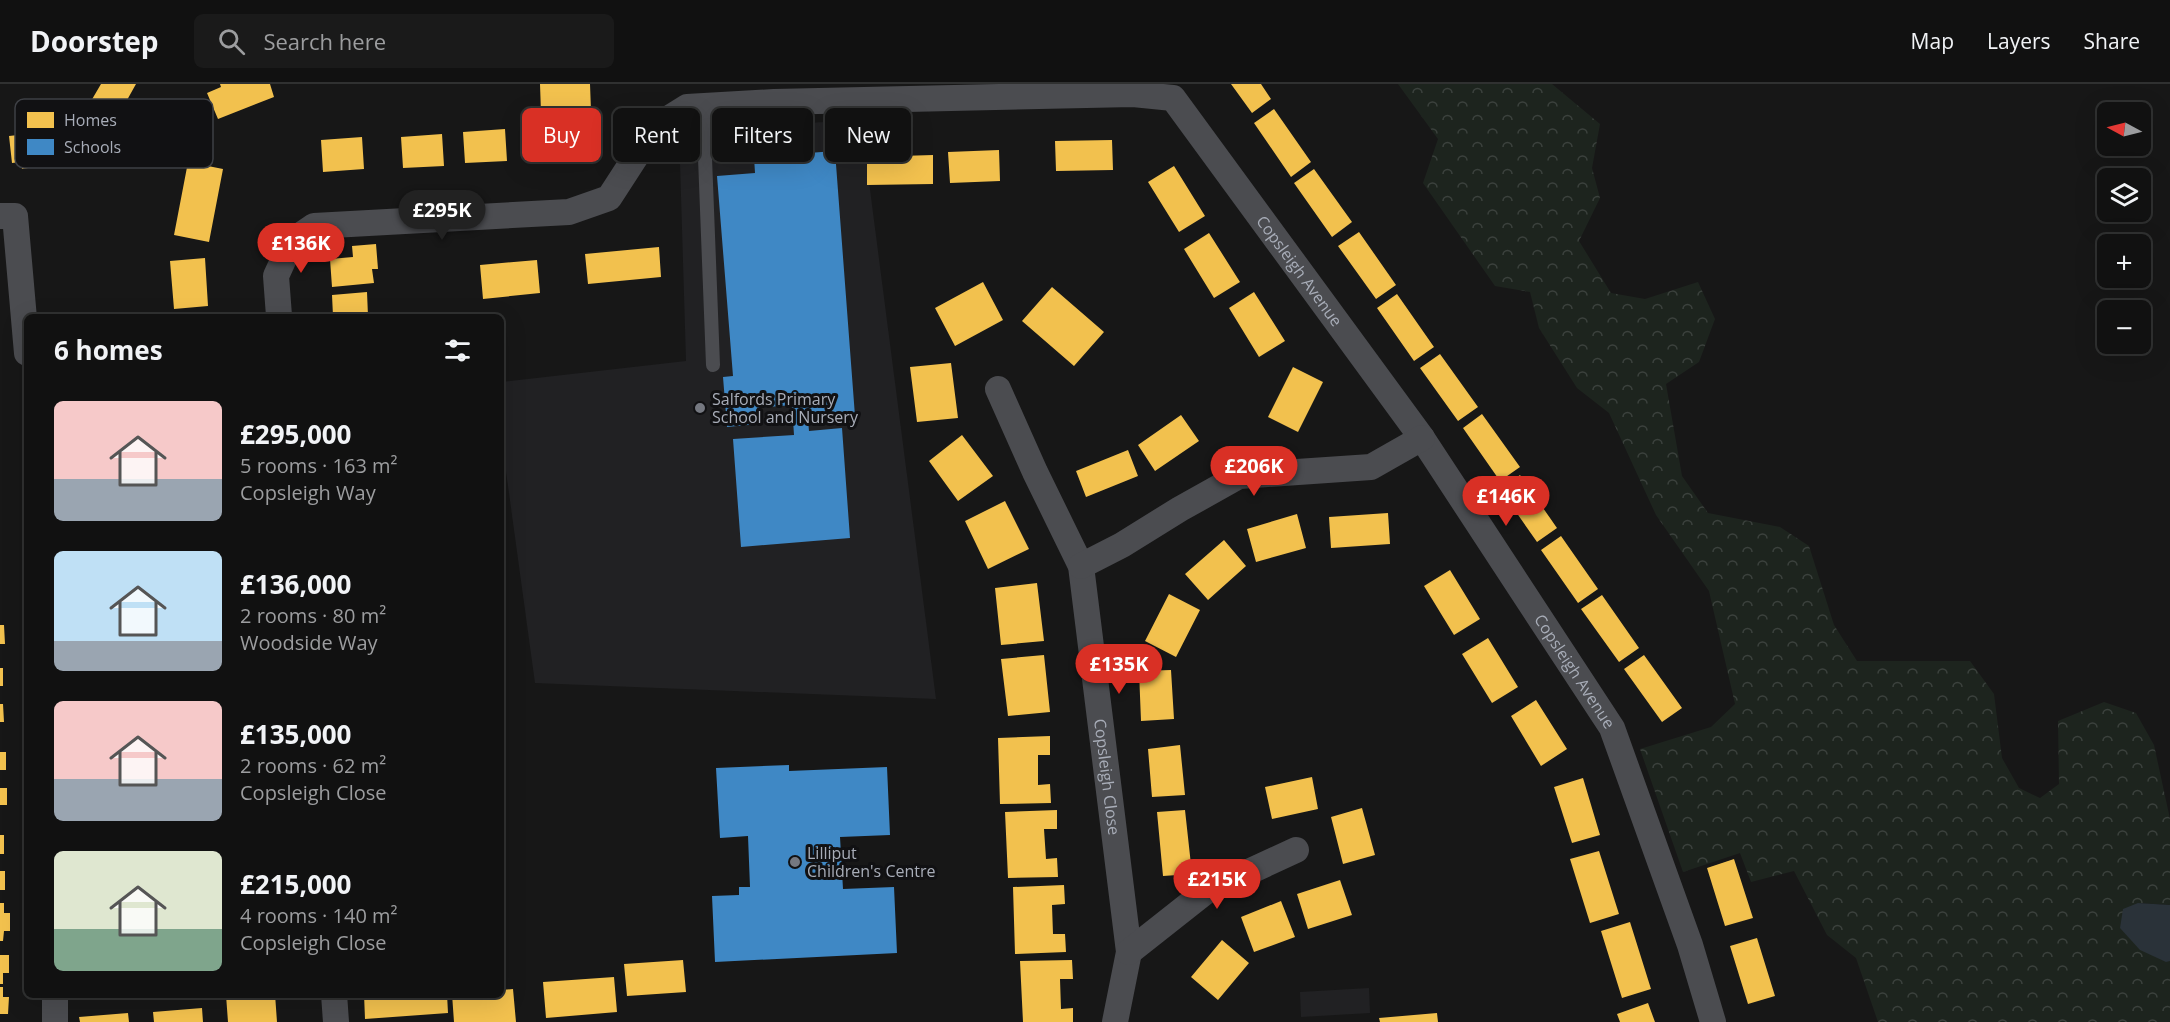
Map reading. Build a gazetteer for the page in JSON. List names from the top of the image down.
{
  "streets": {
    "street": ["Copsleigh Avenue", "Copsleigh Close"]
  },
  "places": ["Salfords Primary School and Nursery", "Lilliput Children's Centre"],
  "legend": ["Homes", "Schools"],
  "north": "left",
  "page": {
    "header": "Doorstep",
    "search": "Search here",
    "nav": ["Map", "Layers", "Share"],
    "map_buttons": ["+", "−"],
    "chip": [
      "Buy",
      "Rent",
      "Filters",
      "New"
    ],
    "price": [
      "£295K",
      "£136K",
      "£206K",
      "£146K",
      "£135K",
      "£215K"
    ],
    "heading": "6 homes",
    "list": [
      {
        "name": "£295,000",
        "note": "5 rooms · 163 m² · Copsleigh Way"
      },
      {
        "name": "£136,000",
        "note": "2 rooms · 80 m² · Woodside Way"
      },
      {
        "name": "£135,000",
        "note": "2 rooms · 62 m² · Copsleigh Close"
      },
      {
        "name": "£215,000",
        "note": "4 rooms · 140 m² · Copsleigh Close"
      }
    ]
  }
}
